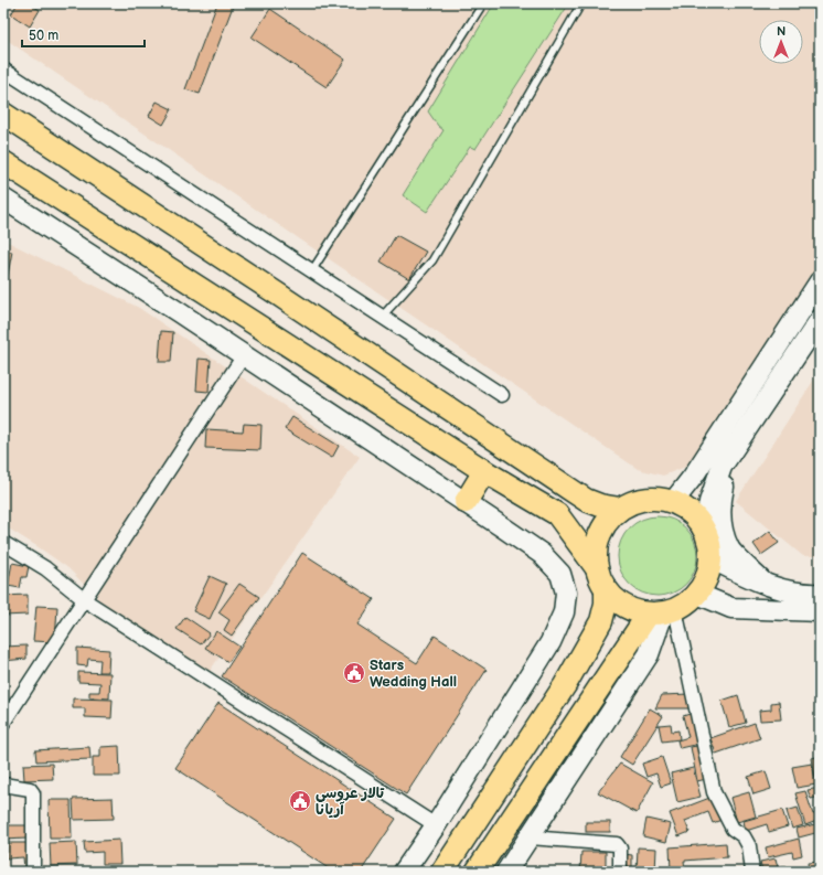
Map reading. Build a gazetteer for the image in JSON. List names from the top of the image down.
{
  "places": {
    "public building": ["Stars Wedding Hall", "تالار عروسی آریانا"]
  },
  "scale_bar": "50 m",
  "north": "top"
}
